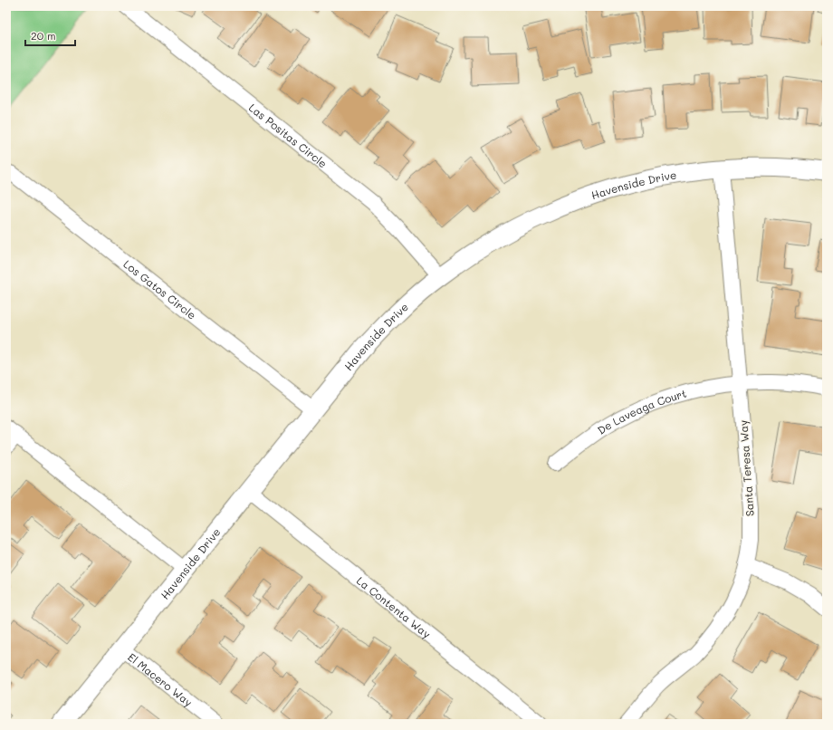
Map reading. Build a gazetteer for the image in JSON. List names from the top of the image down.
{
  "streets": {
    "street": [
      "Las Positas Circle",
      "Havenside Drive",
      "Los Gatos Circle",
      "De Laveaga Court",
      "Santa Teresa Way",
      "La Contenta Way",
      "El Macero Way"
    ]
  },
  "crossings": [
    ["Las Positas Circle", "Havenside Drive"],
    ["Havenside Drive", "Los Gatos Circle"],
    ["Havenside Drive", "Santa Teresa Way"],
    ["Havenside Drive", "La Contenta Way"],
    ["Havenside Drive", "El Macero Way"],
    ["De Laveaga Court", "Santa Teresa Way"]
  ],
  "scale_bar": "20 m"
}
